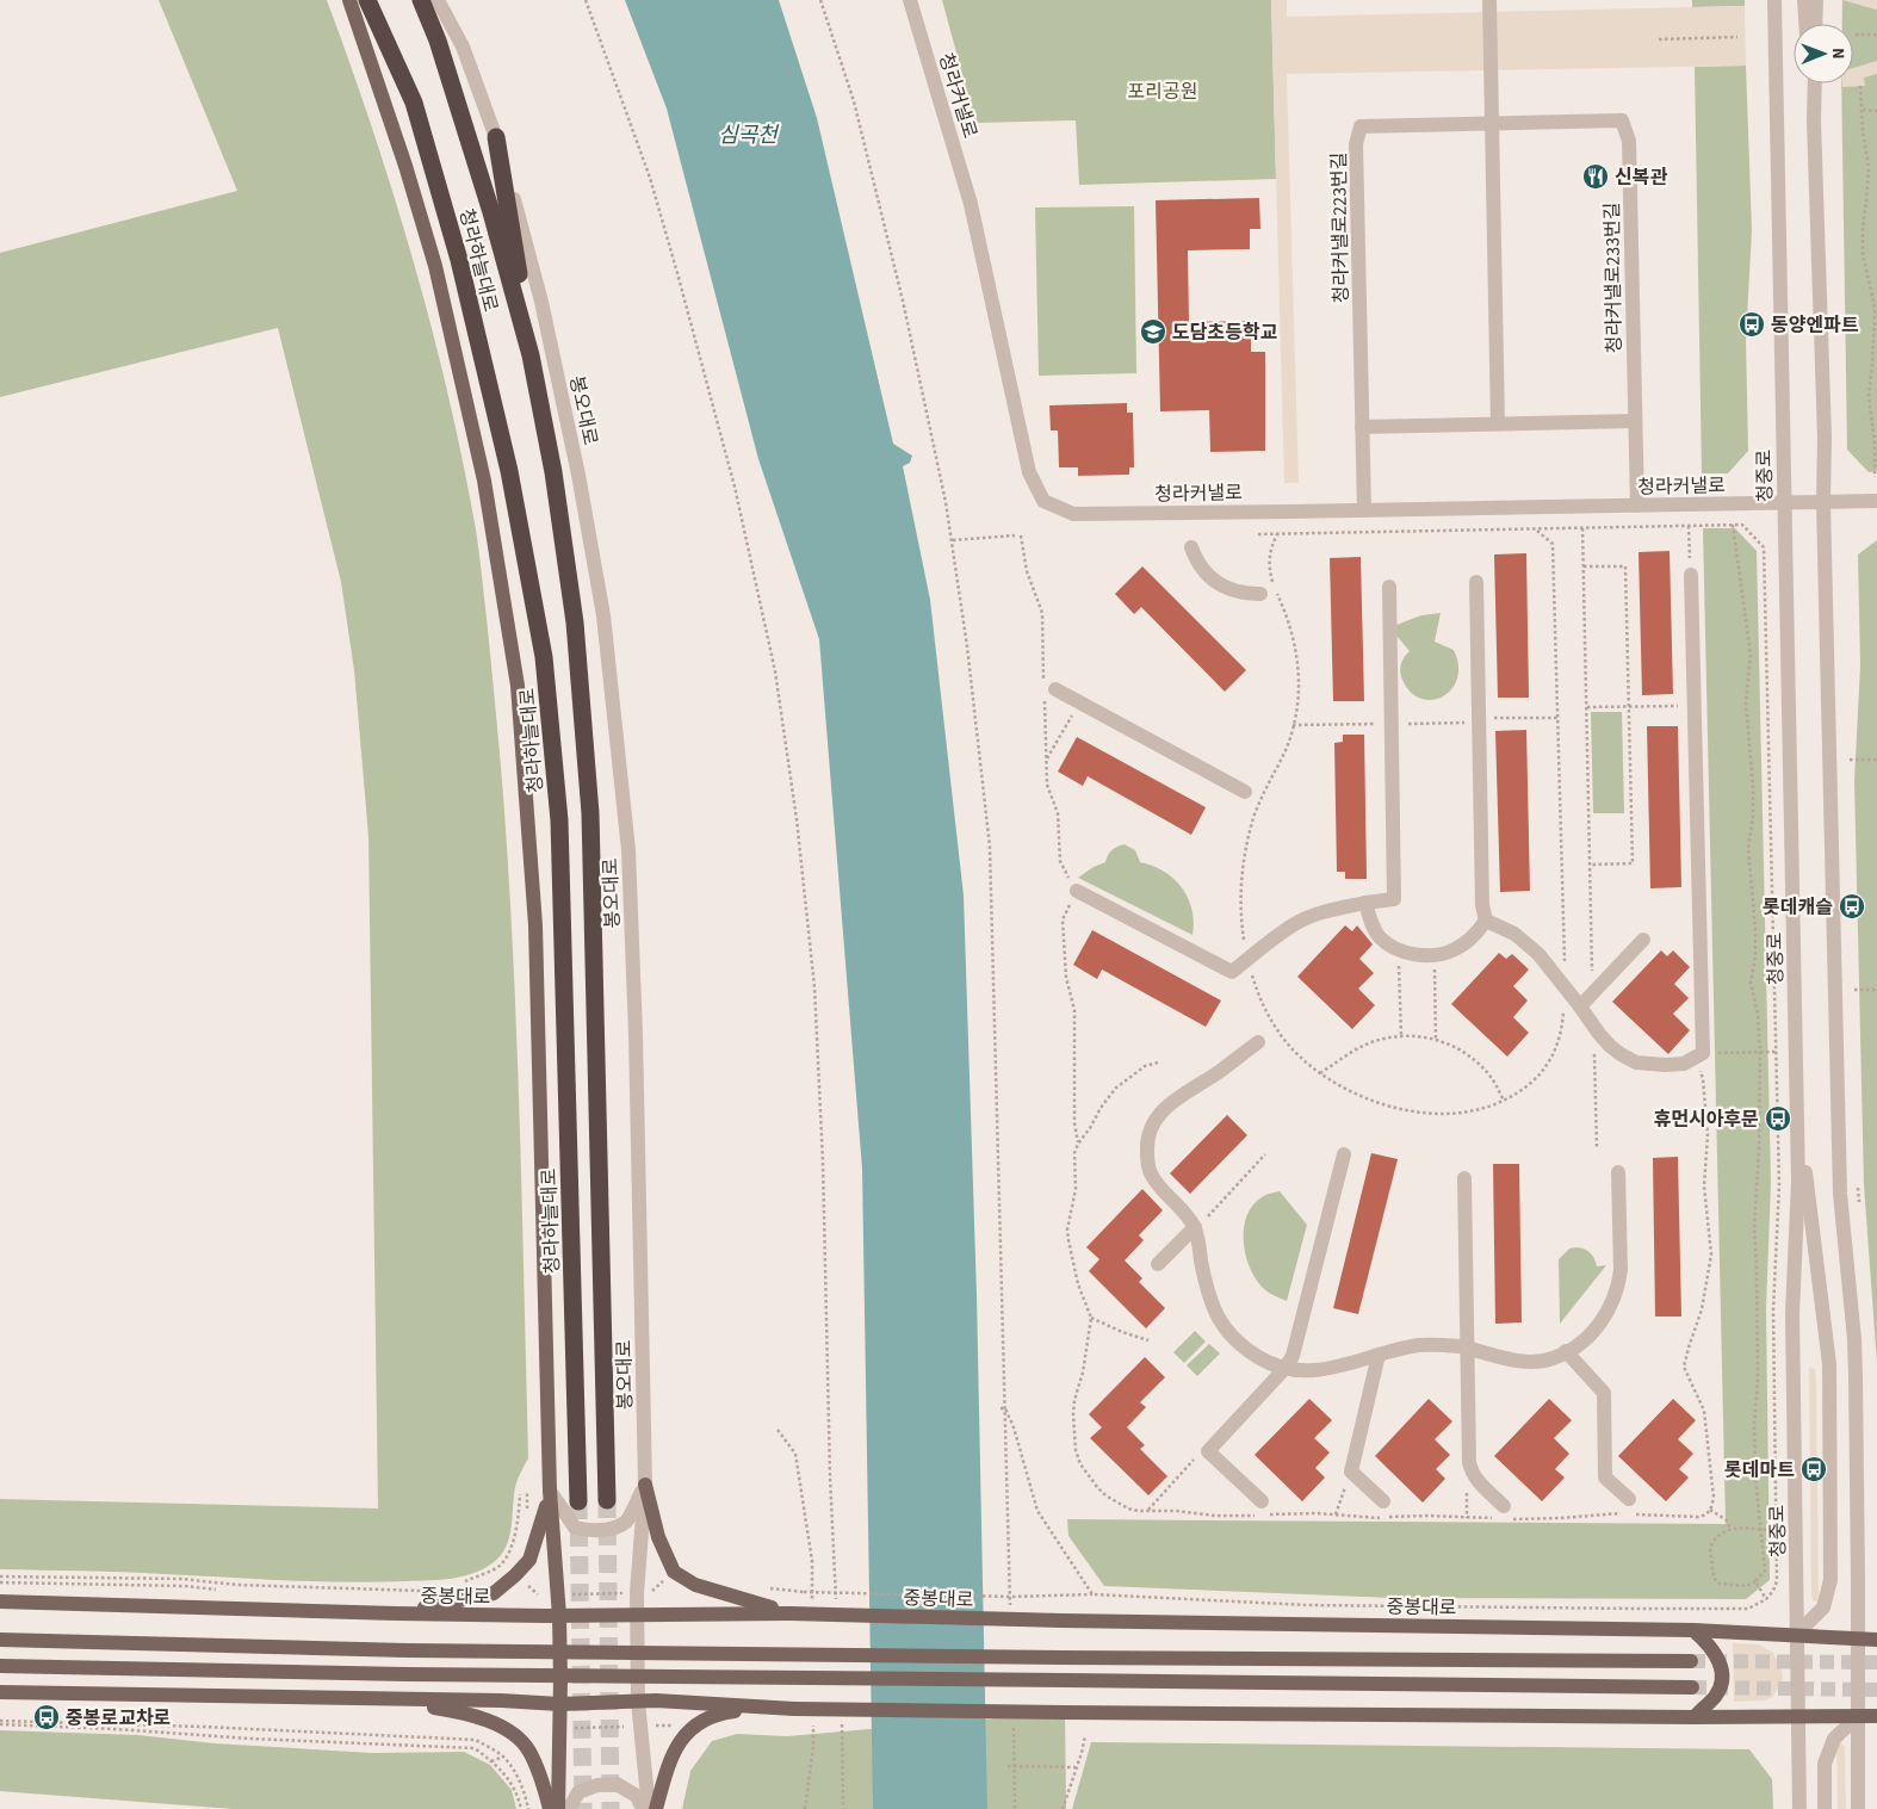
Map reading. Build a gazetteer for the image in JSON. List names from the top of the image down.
{
  "streets": {
    "highway": ["청라하늘대로"],
    "main road": ["중봉대로"],
    "street": [
      "청라커낼로",
      "청라커낼로223번길",
      "청라커낼로233번길",
      "봉오대로",
      "청중로"
    ]
  },
  "crossings": [
    ["청라커낼로", "청라커낼로223번길"],
    ["청라커낼로", "청라커낼로233번길"],
    ["청라커낼로", "청중로"],
    ["청라커낼로223번길", "청라커낼로233번길"],
    ["봉오대로", "중봉대로"],
    ["청중로", "중봉대로"]
  ],
  "water": ["심곡천"],
  "parks": ["포리공원"],
  "places": {
    "restaurant": ["신복관"],
    "bus stop": [
      "동양엔파트",
      "롯데캐슬",
      "휴먼시아후문",
      "롯데마트",
      "중봉로교차로"
    ],
    "school or university": ["도담초등학교"]
  },
  "north": "right"
}
